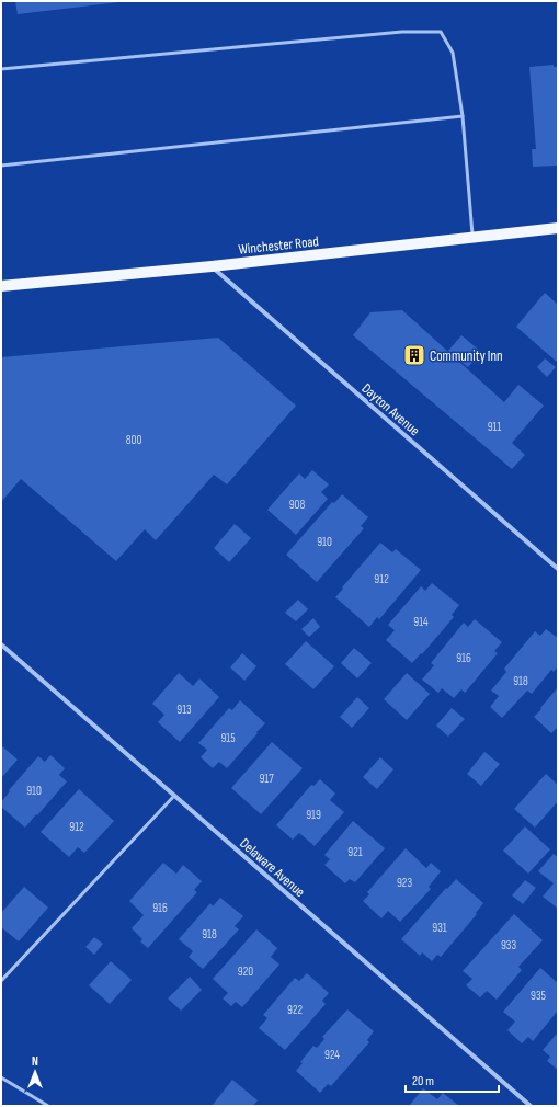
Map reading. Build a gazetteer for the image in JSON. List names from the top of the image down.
{
  "streets": {
    "main road": ["Winchester Road"],
    "street": ["Dayton Avenue", "Delaware Avenue"]
  },
  "crossings": [
    ["Winchester Road", "Dayton Avenue"]
  ],
  "places": {
    "building": ["Community Inn"]
  },
  "house_numbers": [
    "911",
    "800",
    "908",
    "910",
    "912",
    "914",
    "916",
    "918",
    "913",
    "915",
    "917",
    "910",
    "919",
    "912",
    "921",
    "923",
    "916",
    "931",
    "918",
    "933",
    "920",
    "935",
    "922",
    "924"
  ],
  "scale_bar": "20 m",
  "north": "top"
}
